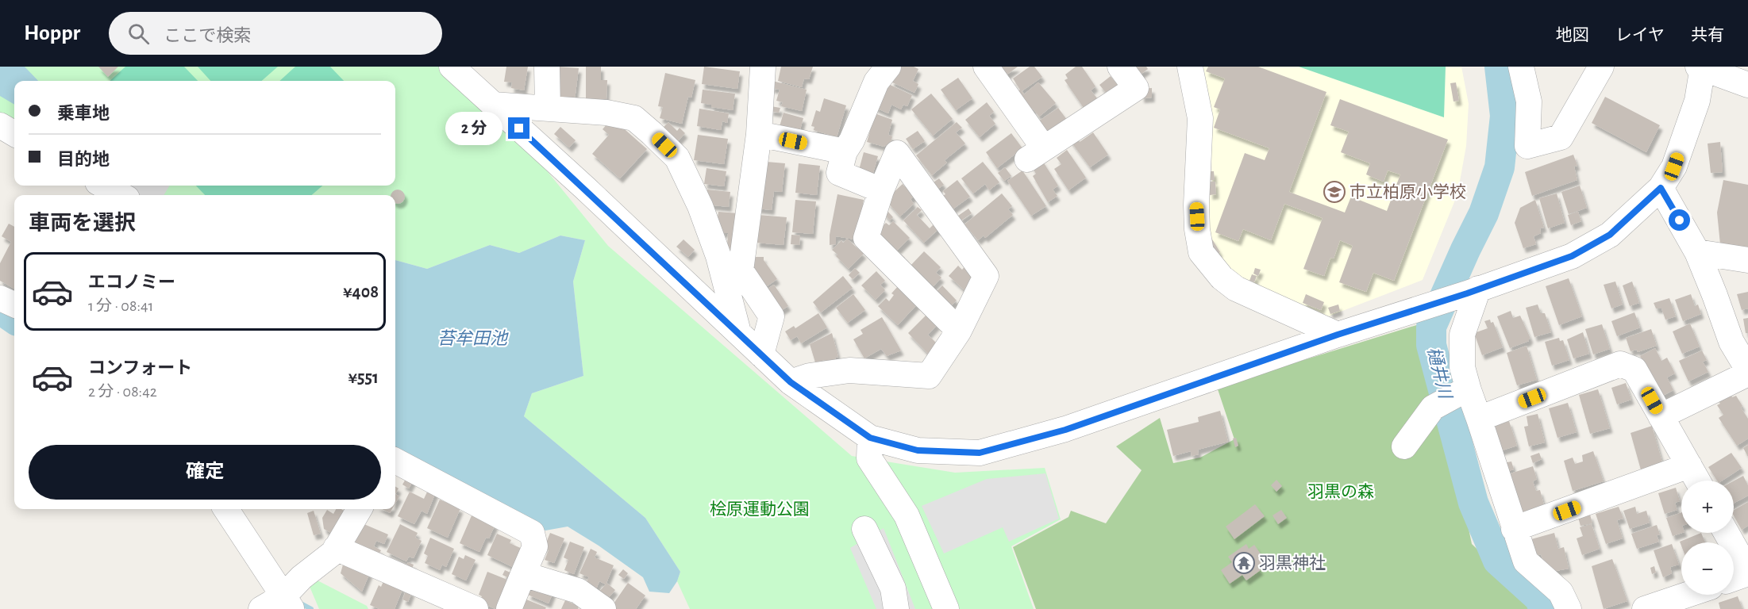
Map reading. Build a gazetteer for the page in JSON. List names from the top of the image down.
{
  "water": ["苔牟田池", "樋井川"],
  "parks": ["羽黒の森", "桧原運動公園"],
  "places": {
    "school or university": ["市立柏原小学校"],
    "temple": ["羽黒神社"]
  },
  "page": {
    "header": "Hoppr",
    "search": "ここで検索",
    "nav": ["地図", "レイヤ", "共有"],
    "banner": ["乗車地", "目的地"],
    "bubble": "2 分",
    "heading": "車両を選択",
    "list": [
      {
        "name": "エコノミー",
        "note": "1 分 · 08:41",
        "value": "¥408"
      },
      {
        "name": "コンフォート",
        "note": "2 分 · 08:42",
        "value": "¥551"
      }
    ],
    "buttons": "確定",
    "map_buttons": ["+", "−"]
  }
}
